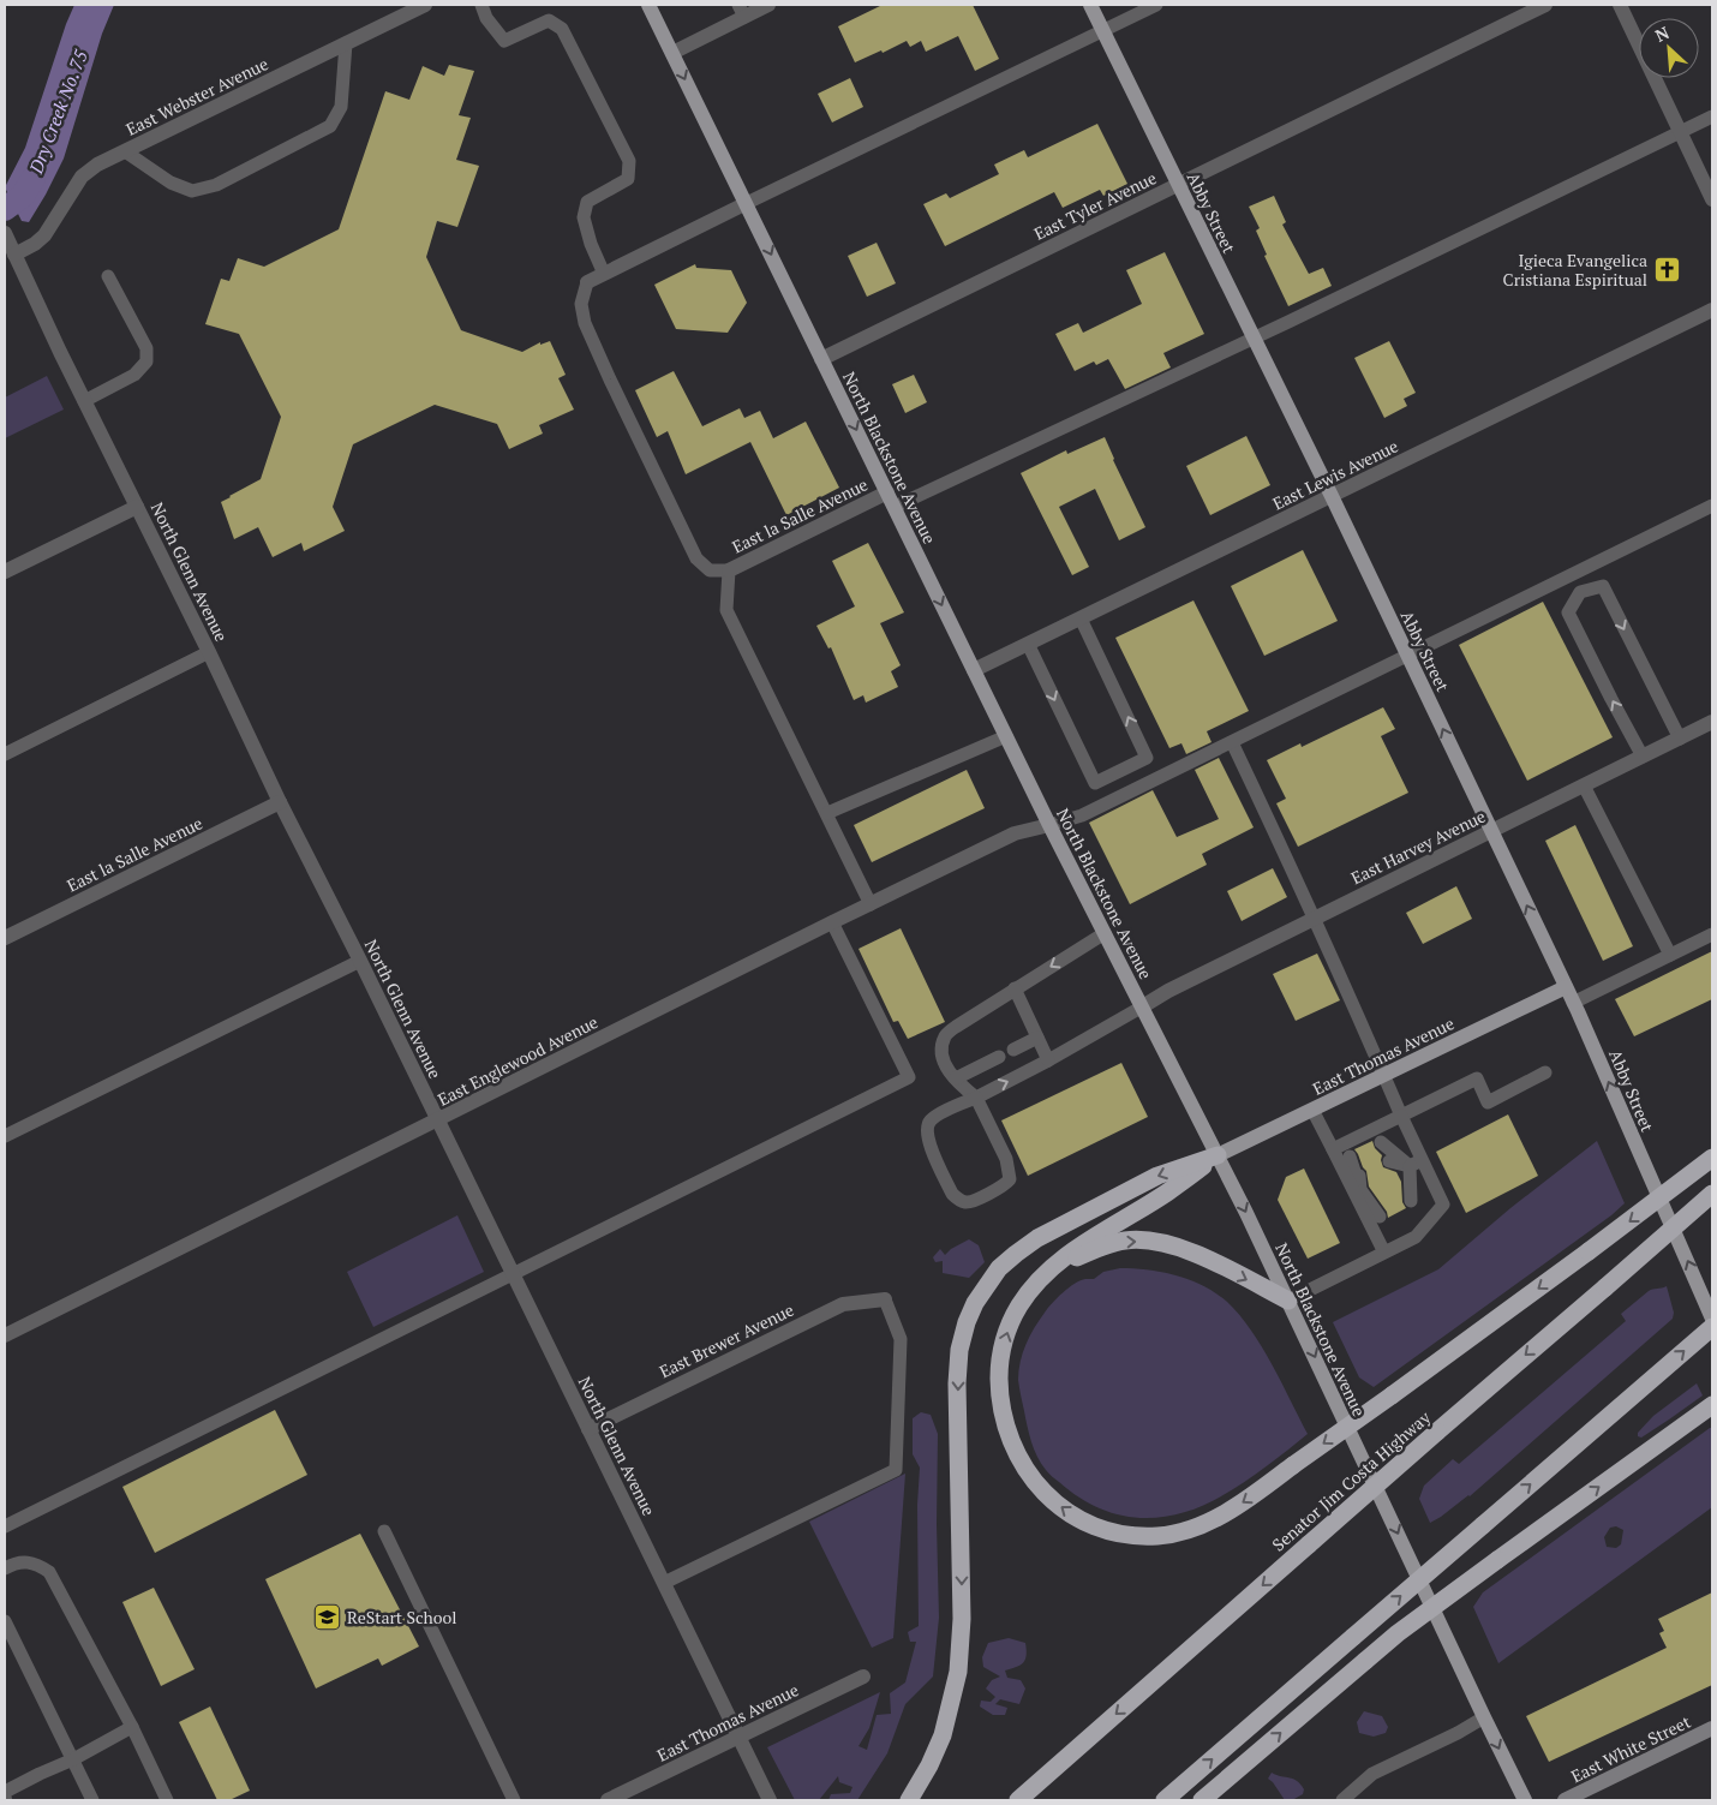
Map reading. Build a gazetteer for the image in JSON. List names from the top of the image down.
{
  "streets": {
    "highway": ["Senator Jim Costa Highway"],
    "main road": [
      "Abby Street",
      "North Blackstone Avenue",
      "East Thomas Avenue",
      "East White Street"
    ],
    "street": [
      "East Webster Avenue",
      "East Tyler Avenue",
      "East Lewis Avenue",
      "East la Salle Avenue",
      "North Glenn Avenue",
      "East Harvey Avenue",
      "East Englewood Avenue",
      "East Brewer Avenue"
    ]
  },
  "crossings": [
    ["East Webster Avenue", "North Glenn Avenue"],
    ["East Tyler Avenue", "Abby Street"],
    ["East Tyler Avenue", "North Blackstone Avenue"],
    ["Abby Street", "East Lewis Avenue"],
    ["Abby Street", "East Harvey Avenue"],
    ["Abby Street", "East Thomas Avenue"],
    ["North Blackstone Avenue", "East Lewis Avenue"],
    ["North Blackstone Avenue", "East la Salle Avenue"],
    ["North Blackstone Avenue", "East Harvey Avenue"],
    ["North Blackstone Avenue", "East Thomas Avenue"],
    ["North Blackstone Avenue", "East Englewood Avenue"],
    ["East la Salle Avenue", "North Glenn Avenue"],
    ["North Glenn Avenue", "East Thomas Avenue"],
    ["North Glenn Avenue", "East Englewood Avenue"],
    ["North Glenn Avenue", "East Brewer Avenue"]
  ],
  "one_way": ["Abby Street", "North Blackstone Avenue"],
  "water": ["Dry Creek No. 75"],
  "places": {
    "church": ["Igieca Evangelica Cristiana Espiritual"],
    "school or university": ["ReStart School"]
  },
  "north": "top left"
}
